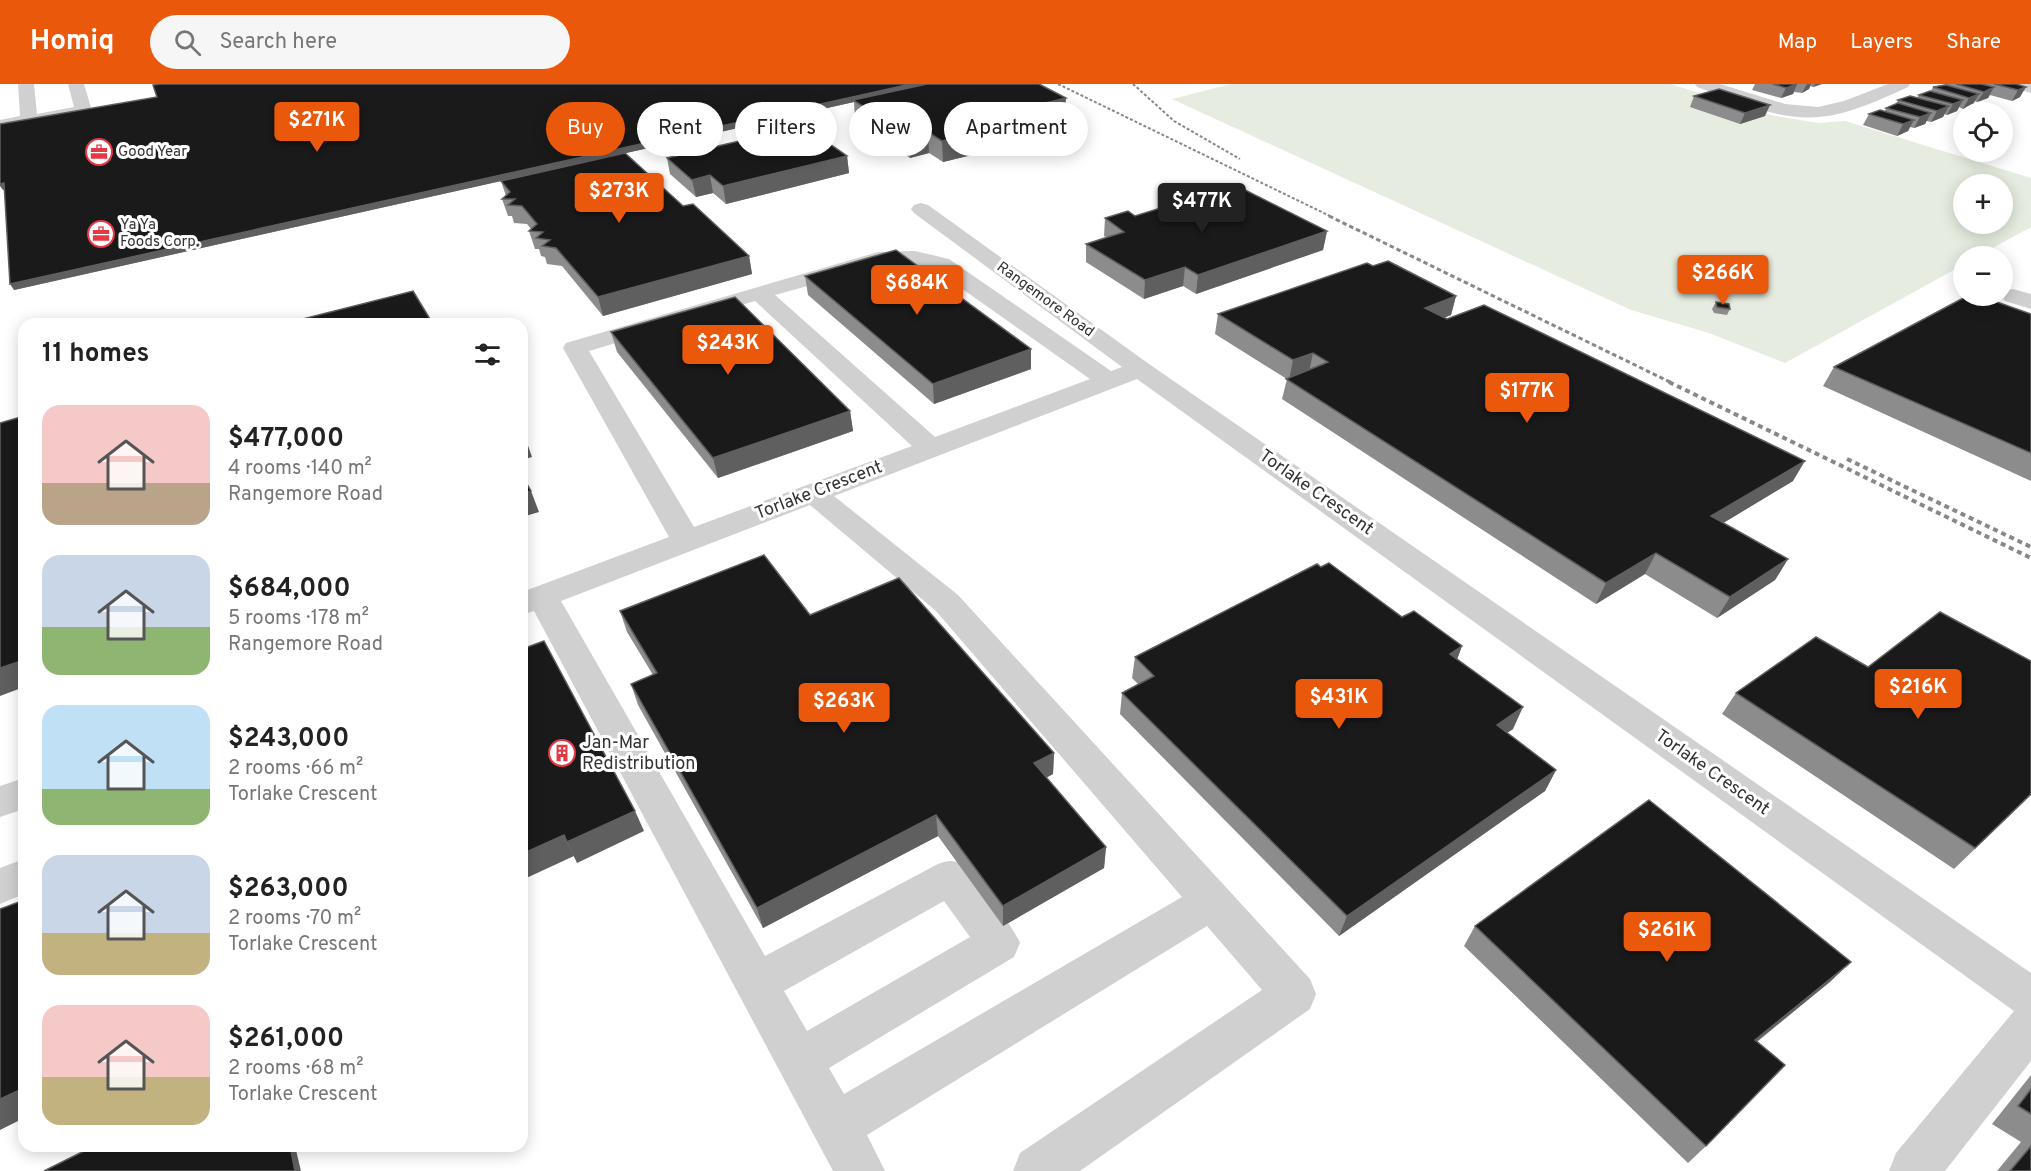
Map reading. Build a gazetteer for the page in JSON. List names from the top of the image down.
{
  "streets": {
    "street": ["Rangemore Road", "Torlake Crescent"]
  },
  "crossings": [
    ["Rangemore Road", "Torlake Crescent"]
  ],
  "places": {
    "office": ["Good Year", "Ya Ya Foods Corp."],
    "building": ["Jan-Mar Redistribution"]
  },
  "page": {
    "header": "Homiq",
    "search": "Search here",
    "nav": ["Map", "Layers", "Share"],
    "map_buttons": ["+", "−"],
    "price": [
      "$271K",
      "$273K",
      "$477K",
      "$266K",
      "$684K",
      "$243K",
      "$177K",
      "$216K",
      "$431K",
      "$263K",
      "$261K"
    ],
    "chip": [
      "Buy",
      "Rent",
      "Filters",
      "New",
      "Apartment"
    ],
    "heading": "11 homes",
    "list": [
      {
        "name": "$477,000",
        "note": "4 rooms · 140 m² · Rangemore Road"
      },
      {
        "name": "$684,000",
        "note": "5 rooms · 178 m² · Rangemore Road"
      },
      {
        "name": "$243,000",
        "note": "2 rooms · 66 m² · Torlake Crescent"
      },
      {
        "name": "$263,000",
        "note": "2 rooms · 70 m² · Torlake Crescent"
      },
      {
        "name": "$261,000",
        "note": "2 rooms · 68 m² · Torlake Crescent"
      }
    ]
  }
}
